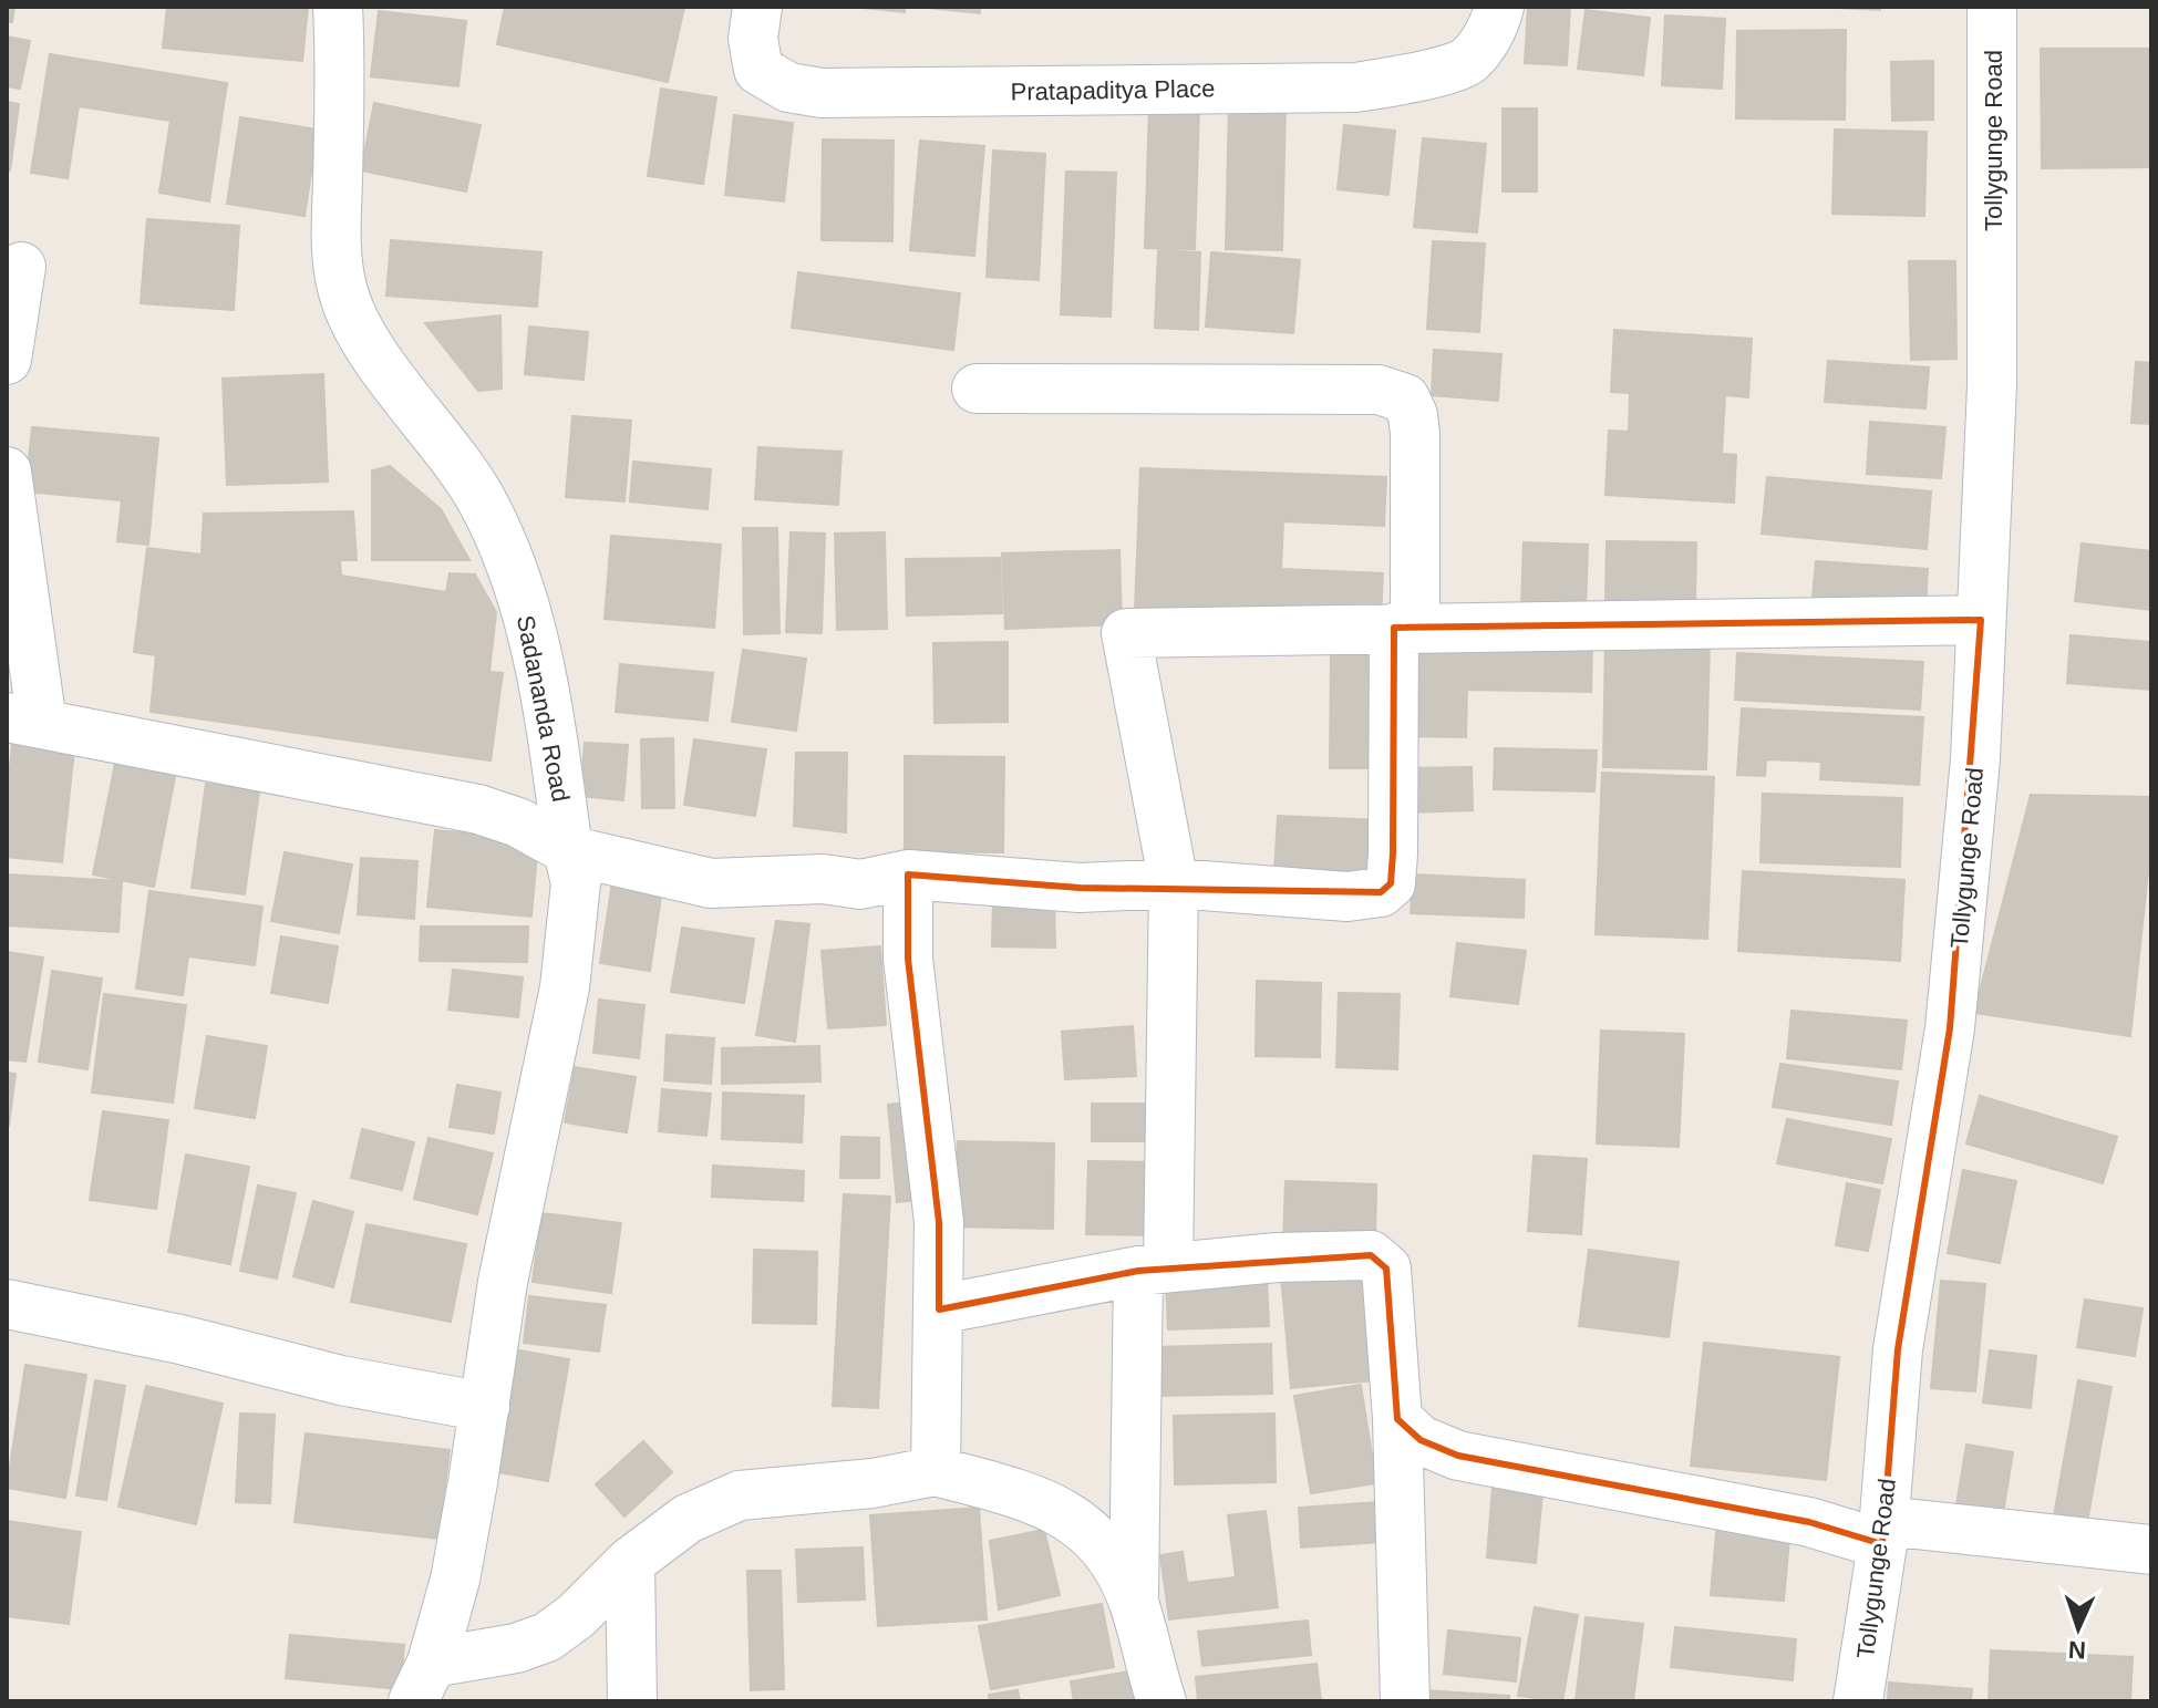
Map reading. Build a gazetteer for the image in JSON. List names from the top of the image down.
{
  "streets": {
    "street": ["Pratapaditya Place", "Tollygunge Road", "Sadananda Road"]
  },
  "north": "bottom"
}
